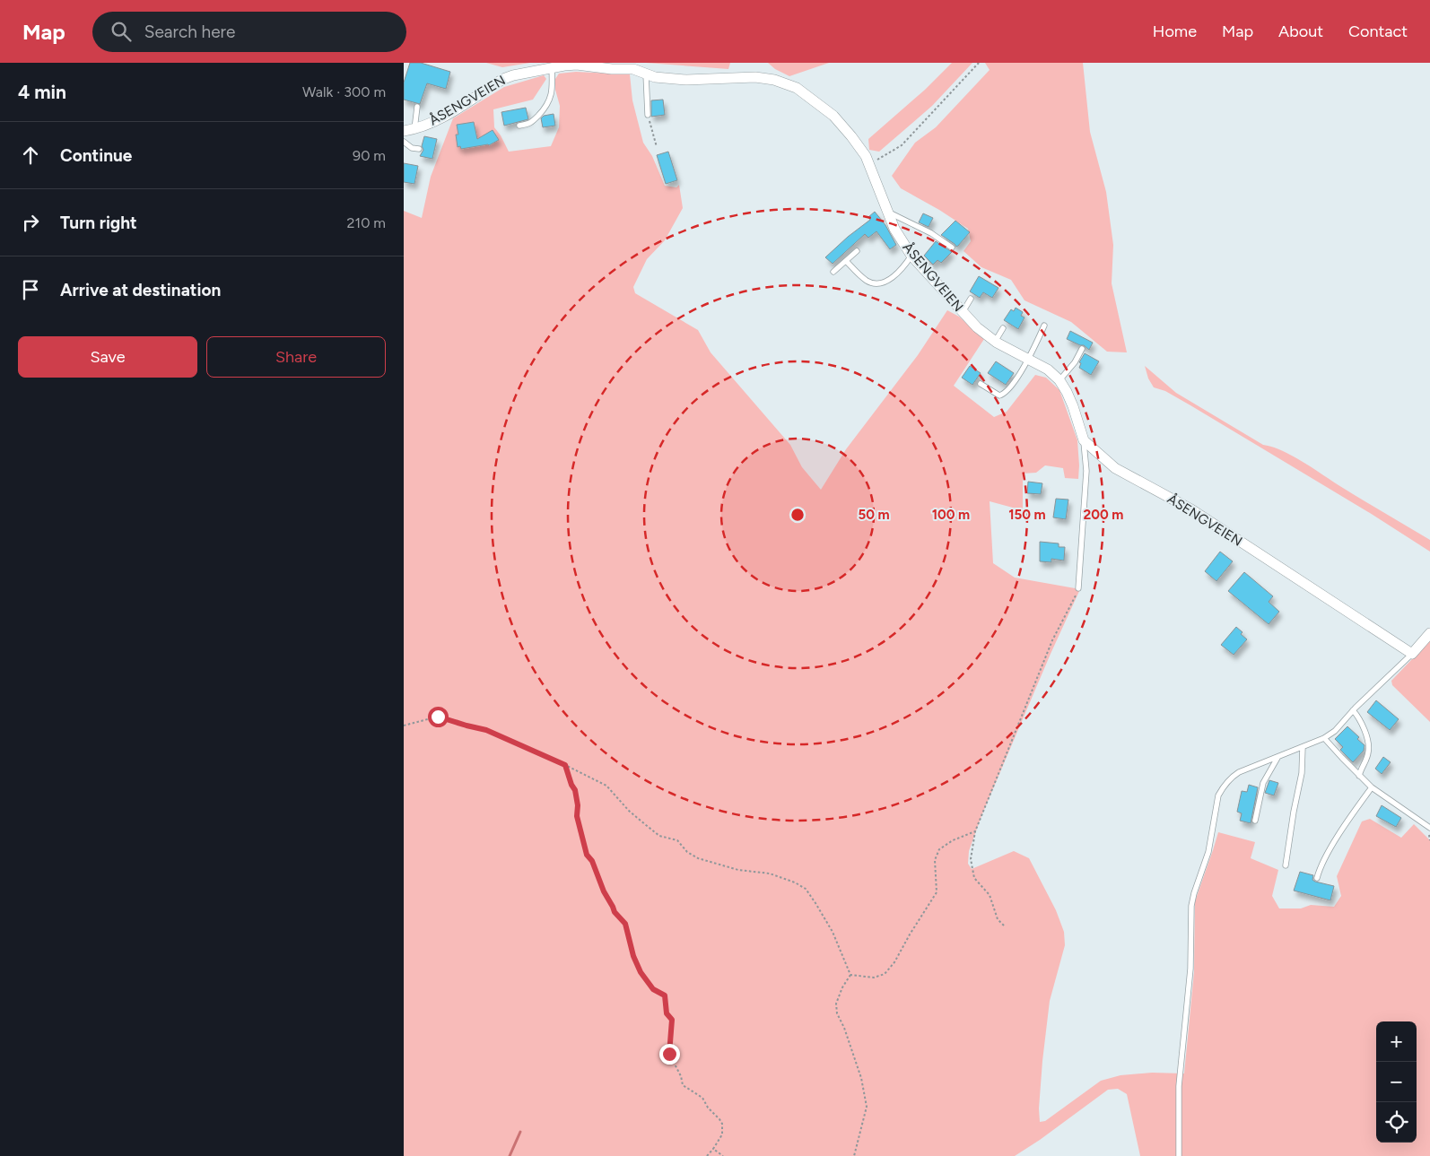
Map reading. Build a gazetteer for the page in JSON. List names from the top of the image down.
{
  "streets": {
    "street": ["ÅSENGVEIEN"]
  },
  "page": {
    "header": "Map",
    "search": "Search here",
    "nav": [
      "Home",
      "Map",
      "About",
      "Contact"
    ],
    "heading": ["4 min", "Walk · 300 m"],
    "list": [
      ["Continue", "90 m"],
      ["Turn right", "210 m"],
      "Arrive at destination"
    ],
    "buttons": ["Save", "Share"],
    "map_buttons": ["+", "−"]
  },
  "rings": [
    "50 m",
    "100 m",
    "150 m",
    "200 m"
  ]
}
